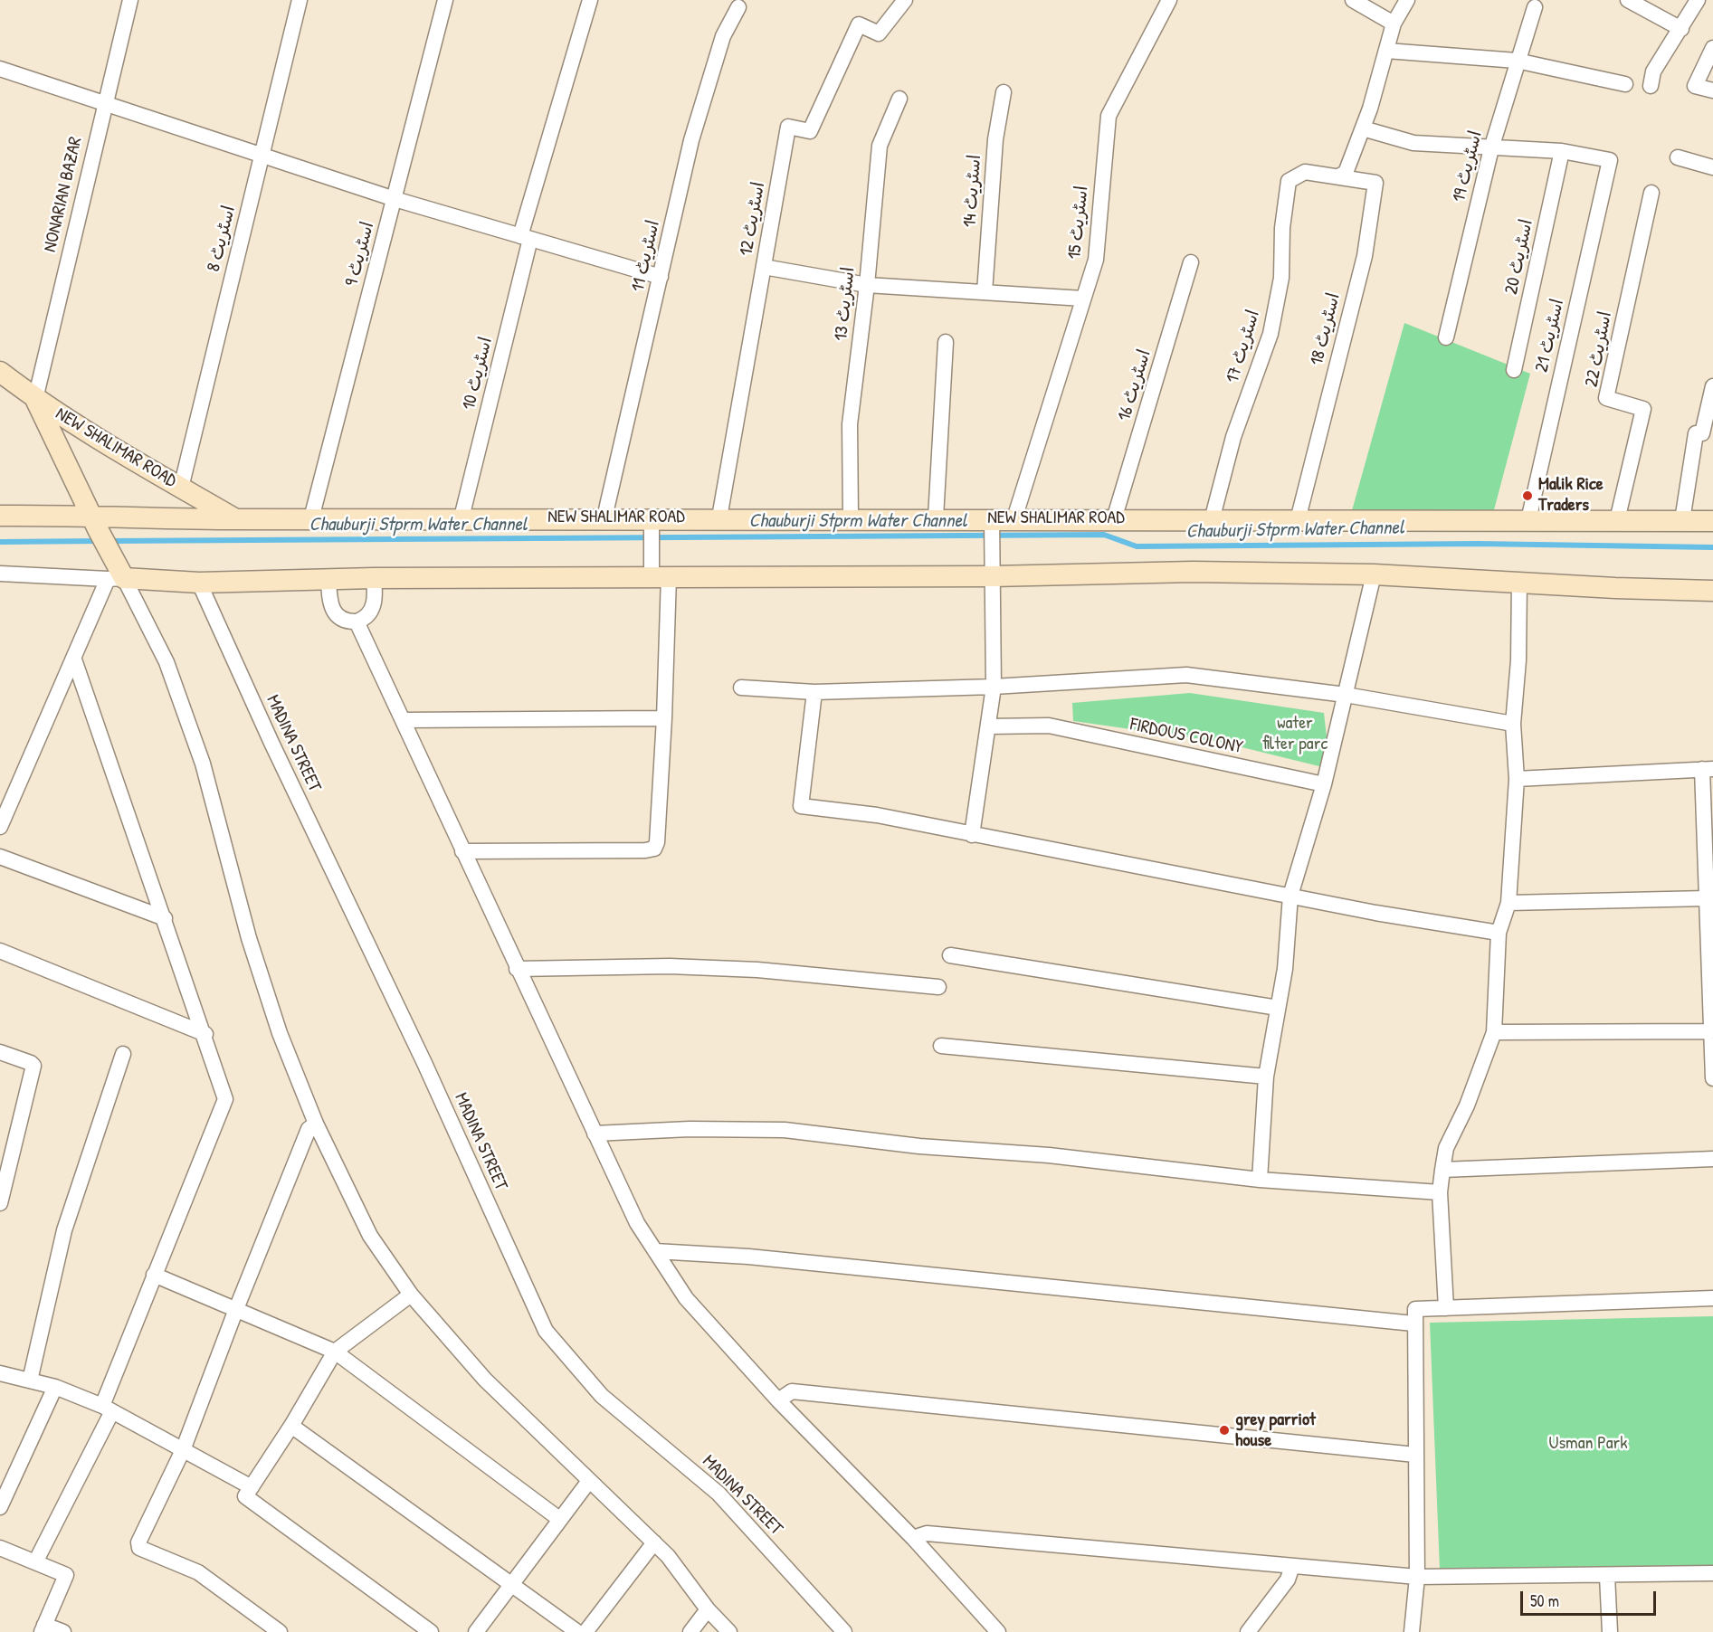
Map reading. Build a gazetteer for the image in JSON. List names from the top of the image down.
{
  "streets": {
    "street": [
      "اسٹریٹ 19",
      "اسٹریٹ 14",
      "NONARIAN BAZAR",
      "اسٹریٹ 12",
      "اسٹریٹ 15",
      "اسٹریٹ 8",
      "اسٹریٹ 9",
      "اسٹریٹ 11",
      "اسٹریٹ 20",
      "اسٹریٹ 13",
      "اسٹریٹ 18",
      "اسٹریٹ 21",
      "اسٹریٹ 17",
      "اسٹریٹ 22",
      "اسٹریٹ 10",
      "اسٹریٹ 16",
      "NEW SHALIMAR ROAD",
      "FIRDOUS COLONY",
      "MADINA STREET"
    ]
  },
  "crossings": [
    ["NONARIAN BAZAR", "NEW SHALIMAR ROAD"],
    ["اسٹریٹ 12", "NEW SHALIMAR ROAD"],
    ["اسٹریٹ 15", "NEW SHALIMAR ROAD"],
    ["اسٹریٹ 8", "NEW SHALIMAR ROAD"],
    ["اسٹریٹ 9", "NEW SHALIMAR ROAD"],
    ["اسٹریٹ 11", "NEW SHALIMAR ROAD"],
    ["اسٹریٹ 20", "اسٹریٹ 21"],
    ["اسٹریٹ 13", "NEW SHALIMAR ROAD"],
    ["اسٹریٹ 18", "اسٹریٹ 17"],
    ["اسٹریٹ 18", "NEW SHALIMAR ROAD"],
    ["اسٹریٹ 21", "NEW SHALIMAR ROAD"],
    ["اسٹریٹ 17", "NEW SHALIMAR ROAD"],
    ["اسٹریٹ 22", "NEW SHALIMAR ROAD"],
    ["اسٹریٹ 10", "NEW SHALIMAR ROAD"],
    ["اسٹریٹ 16", "NEW SHALIMAR ROAD"]
  ],
  "water": ["Chauburji Stprm Water Channel"],
  "parks": ["water filter parc", "Usman Park"],
  "places": ["Malik Rice Traders", "grey parriot house"],
  "scale_bar": "50 m"
}
